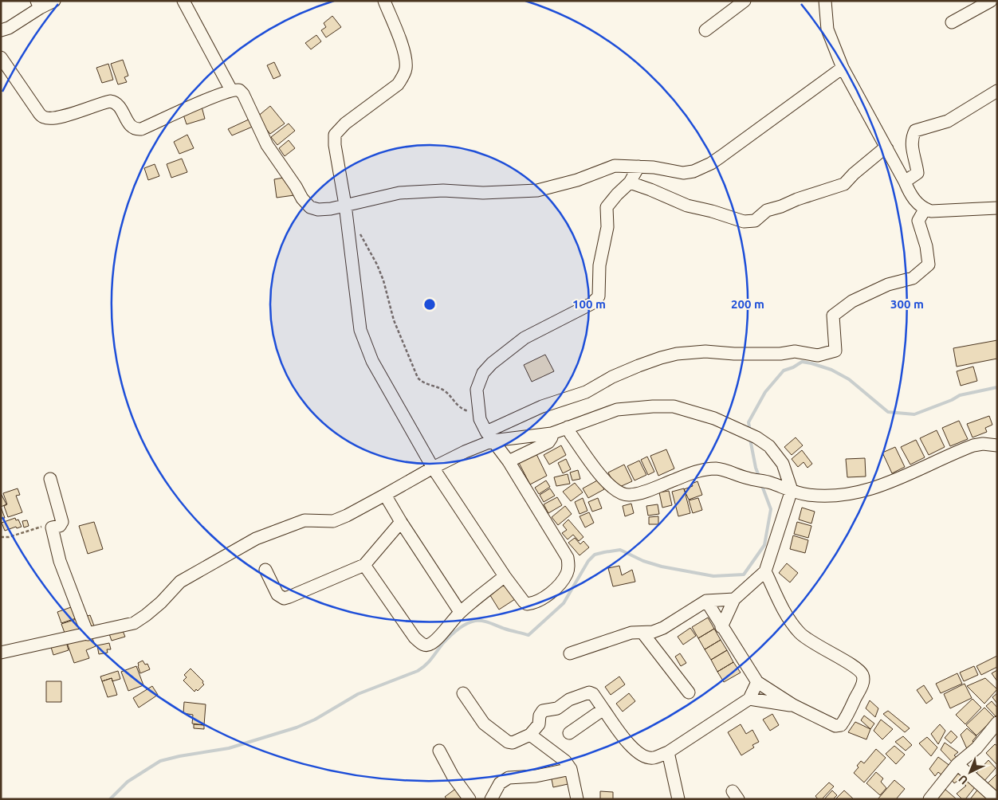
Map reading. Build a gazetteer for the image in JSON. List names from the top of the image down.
{
  "north": "bottom left",
  "rings": ["100 m", "200 m", "300 m"]
}
